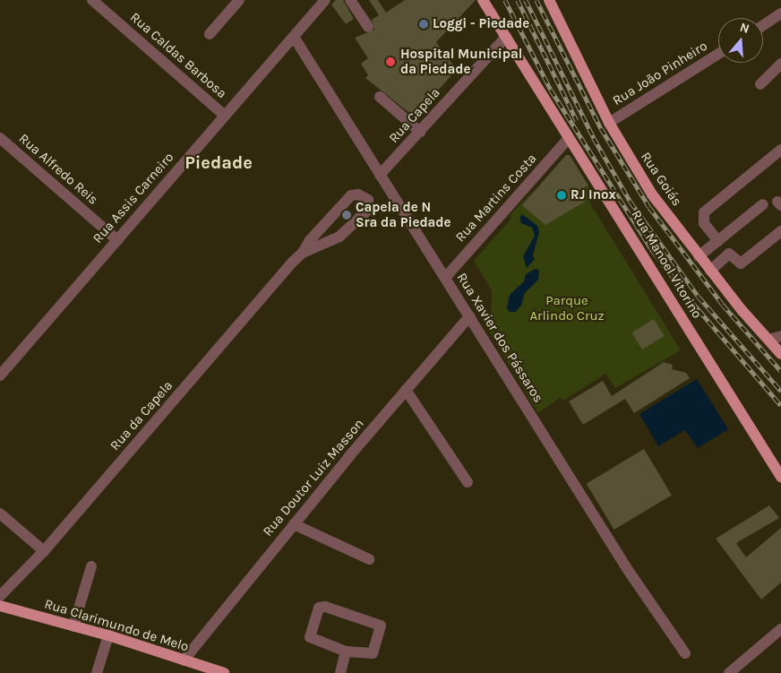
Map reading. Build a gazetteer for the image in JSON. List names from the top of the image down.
{
  "streets": {
    "main road": ["Rua Goiás", "Rua Manoel Vitorino", "Rua Clarimundo de Melo"],
    "street": [
      "Rua Caldas Barbosa",
      "Rua João Pinheiro",
      "Rua Capela",
      "Rua Alfredo Reis",
      "Rua Assis Carneiro",
      "Rua Martins Costa",
      "Rua Xavier dos Pássaros",
      "Rua da Capela",
      "Rua Doutor Luiz Masson"
    ]
  },
  "crossings": [
    ["Rua Caldas Barbosa", "Rua Assis Carneiro"],
    ["Rua João Pinheiro", "Rua Goiás"],
    ["Rua Capela", "Rua Manoel Vitorino"],
    ["Rua Capela", "Rua Xavier dos Pássaros"],
    ["Rua Alfredo Reis", "Rua Assis Carneiro"],
    ["Rua Assis Carneiro", "Rua Xavier dos Pássaros"],
    ["Rua Martins Costa", "Rua Manoel Vitorino"],
    ["Rua Martins Costa", "Rua Xavier dos Pássaros"],
    ["Rua Xavier dos Pássaros", "Rua Doutor Luiz Masson"],
    ["Rua Doutor Luiz Masson", "Rua Clarimundo de Melo"]
  ],
  "districts": ["Piedade"],
  "parks": ["Parque Arlindo Cruz"],
  "places": [
    "Loggi - Piedade",
    "Hospital Municipal da Piedade",
    "RJ Inox",
    "Capela de N Sra da Piedade"
  ],
  "north": "top"
}
